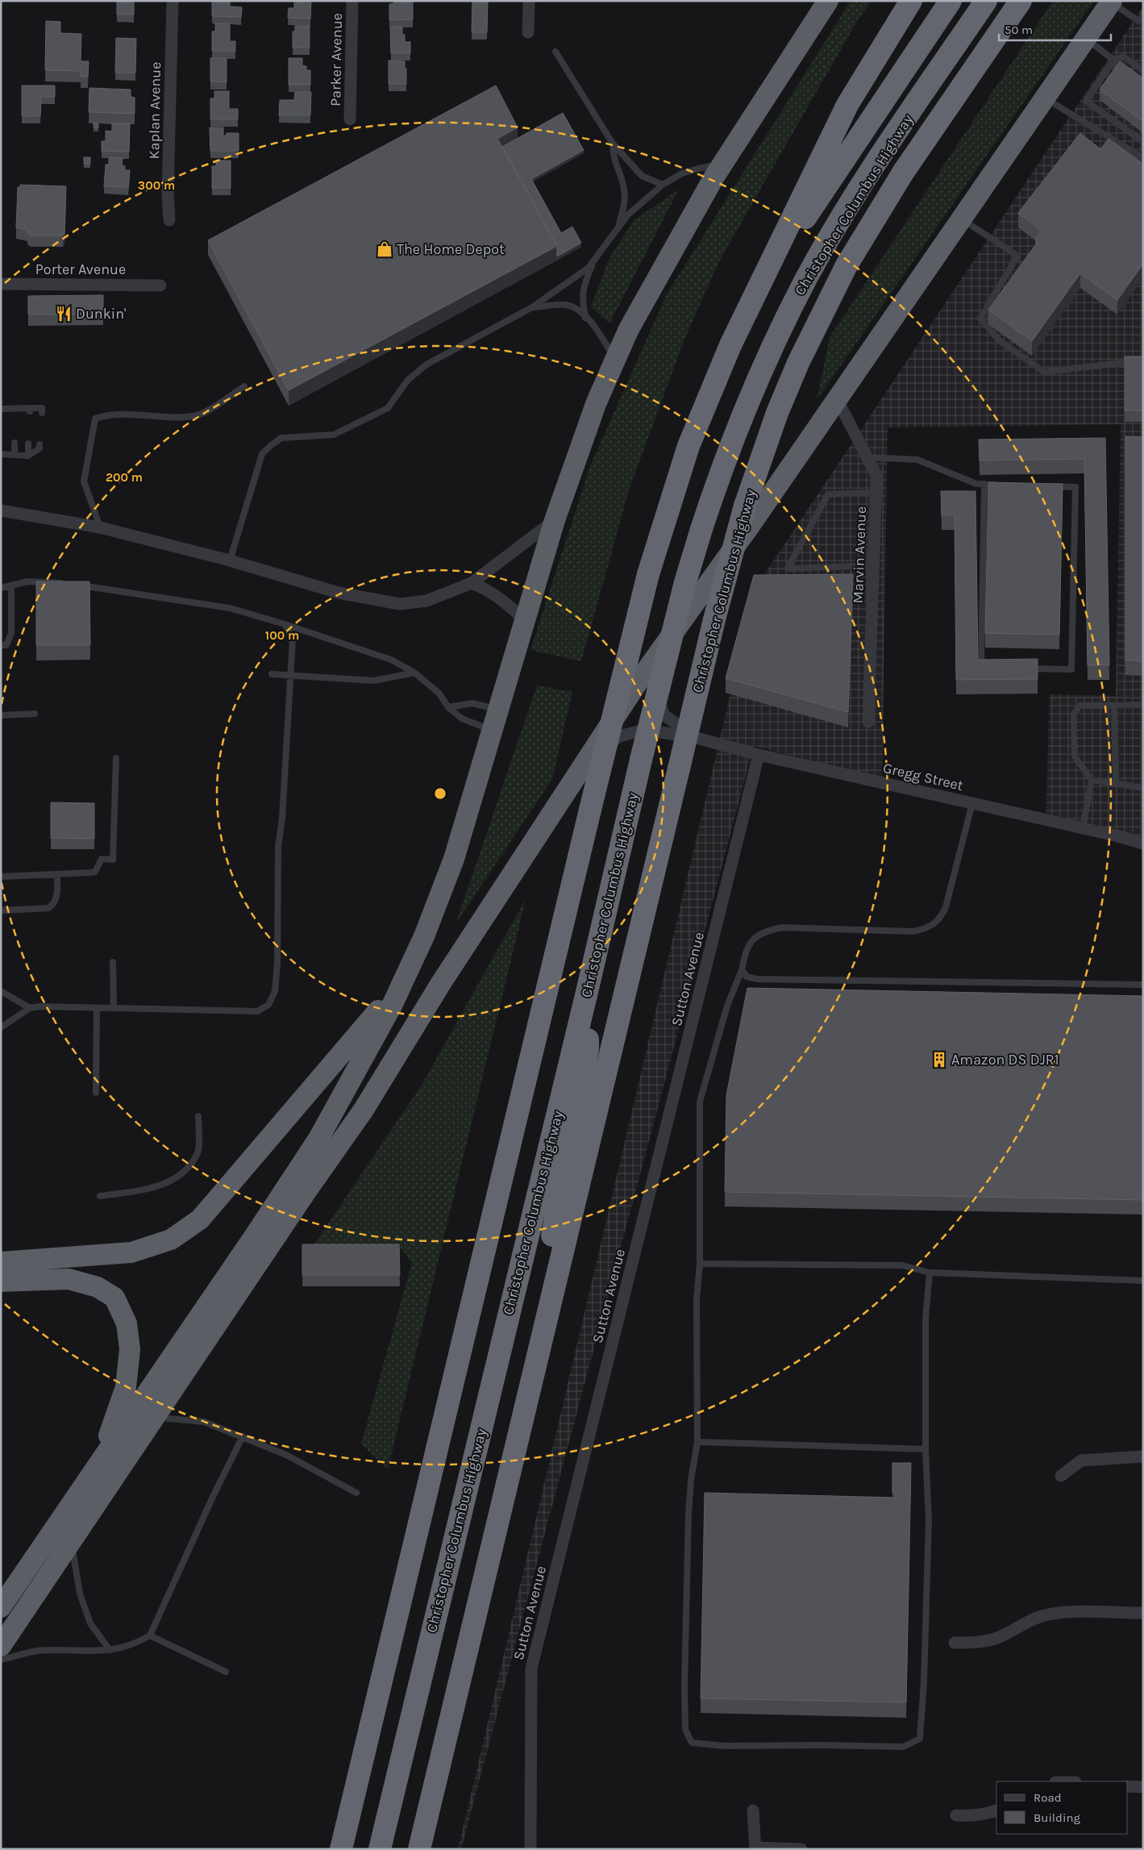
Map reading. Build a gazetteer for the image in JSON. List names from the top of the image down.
{
  "streets": {
    "highway": ["Christopher Columbus Highway"],
    "street": [
      "Parker Avenue",
      "Kaplan Avenue",
      "Porter Avenue",
      "Marvin Avenue",
      "Gregg Street",
      "Sutton Avenue"
    ]
  },
  "crossings": [
    ["Gregg Street", "Sutton Avenue"]
  ],
  "places": {
    "shop": ["The Home Depot"],
    "restaurant": ["Dunkin'"],
    "building": ["Amazon DS DJR1"]
  },
  "legend": ["Road", "Building"],
  "scale_bar": "50 m",
  "rings": ["300 m", "200 m", "100 m"]
}
